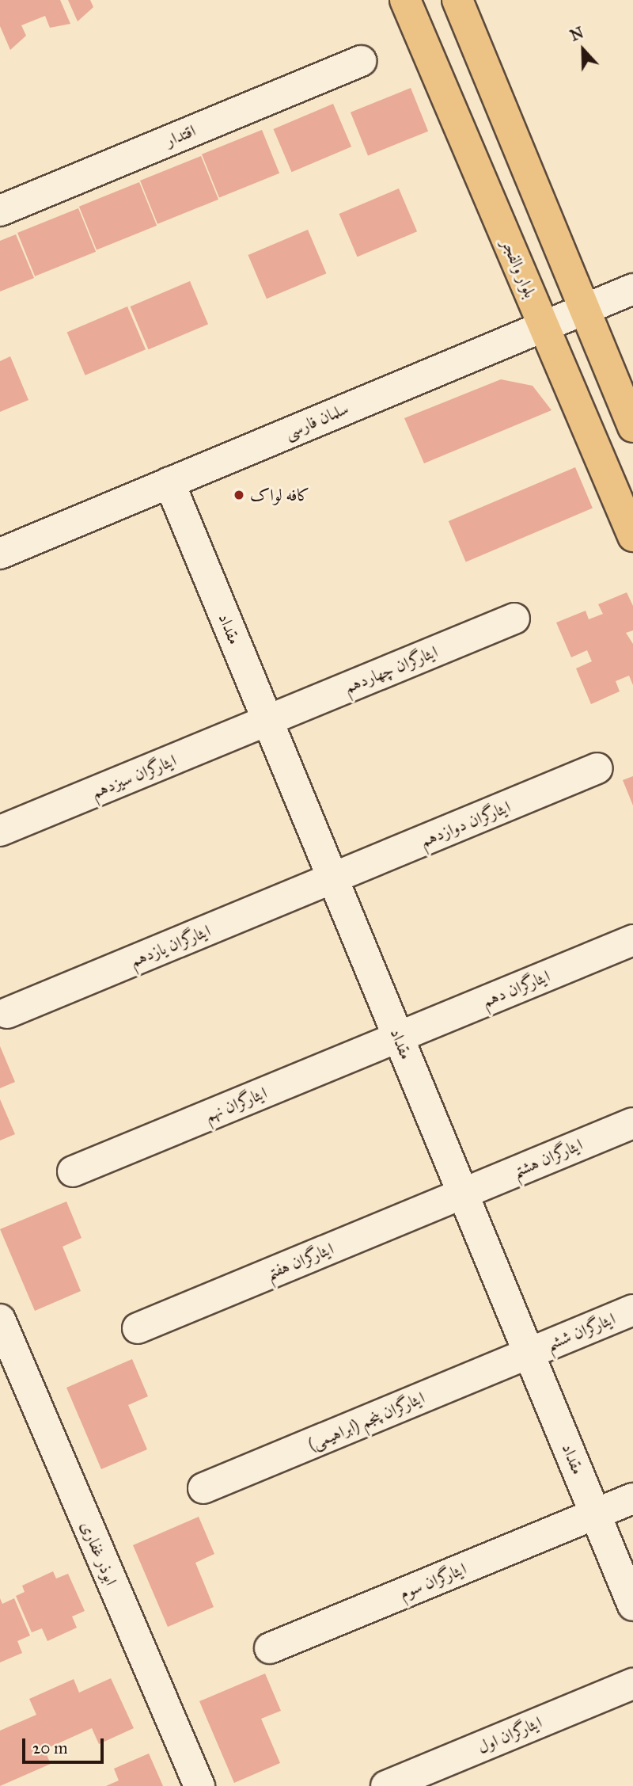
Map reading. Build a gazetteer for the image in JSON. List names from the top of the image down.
{
  "streets": {
    "main road": ["بلوار والفجر"],
    "street": [
      "اقتدار",
      "سلمان فارسی",
      "مقداد",
      "ایثارگران چهاردهم",
      "ایثارگران سیزدهم",
      "ایثارگران دوازدهم",
      "ایثارگران یازدهم",
      "ایثارگران دهم",
      "ایثارگران نهم",
      "ایثارگران هشتم",
      "ایثارگران هفتم",
      "ایثارگران ششم",
      "ایثارگران پنجم (ابراهیمی)",
      "ابوذر غفاری",
      "ایثارگران سوم",
      "ایثارگران اول"
    ]
  },
  "crossings": [
    ["بلوار والفجر", "سلمان فارسی"],
    ["سلمان فارسی", "مقداد"],
    ["مقداد", "ایثارگران چهاردهم"],
    ["مقداد", "ایثارگران سیزدهم"],
    ["مقداد", "ایثارگران دوازدهم"],
    ["مقداد", "ایثارگران یازدهم"],
    ["مقداد", "ایثارگران دهم"],
    ["مقداد", "ایثارگران نهم"],
    ["مقداد", "ایثارگران هشتم"],
    ["مقداد", "ایثارگران هفتم"],
    ["مقداد", "ایثارگران ششم"],
    ["مقداد", "ایثارگران پنجم (ابراهیمی)"],
    ["مقداد", "ایثارگران سوم"],
    ["ایثارگران چهاردهم", "ایثارگران سیزدهم"],
    ["ایثارگران دوازدهم", "ایثارگران یازدهم"],
    ["ایثارگران دهم", "ایثارگران نهم"],
    ["ایثارگران هشتم", "ایثارگران هفتم"],
    ["ایثارگران ششم", "ایثارگران پنجم (ابراهیمی)"]
  ],
  "places": ["کافه لواک"],
  "scale_bar": "20 m",
  "north": "top"
}
